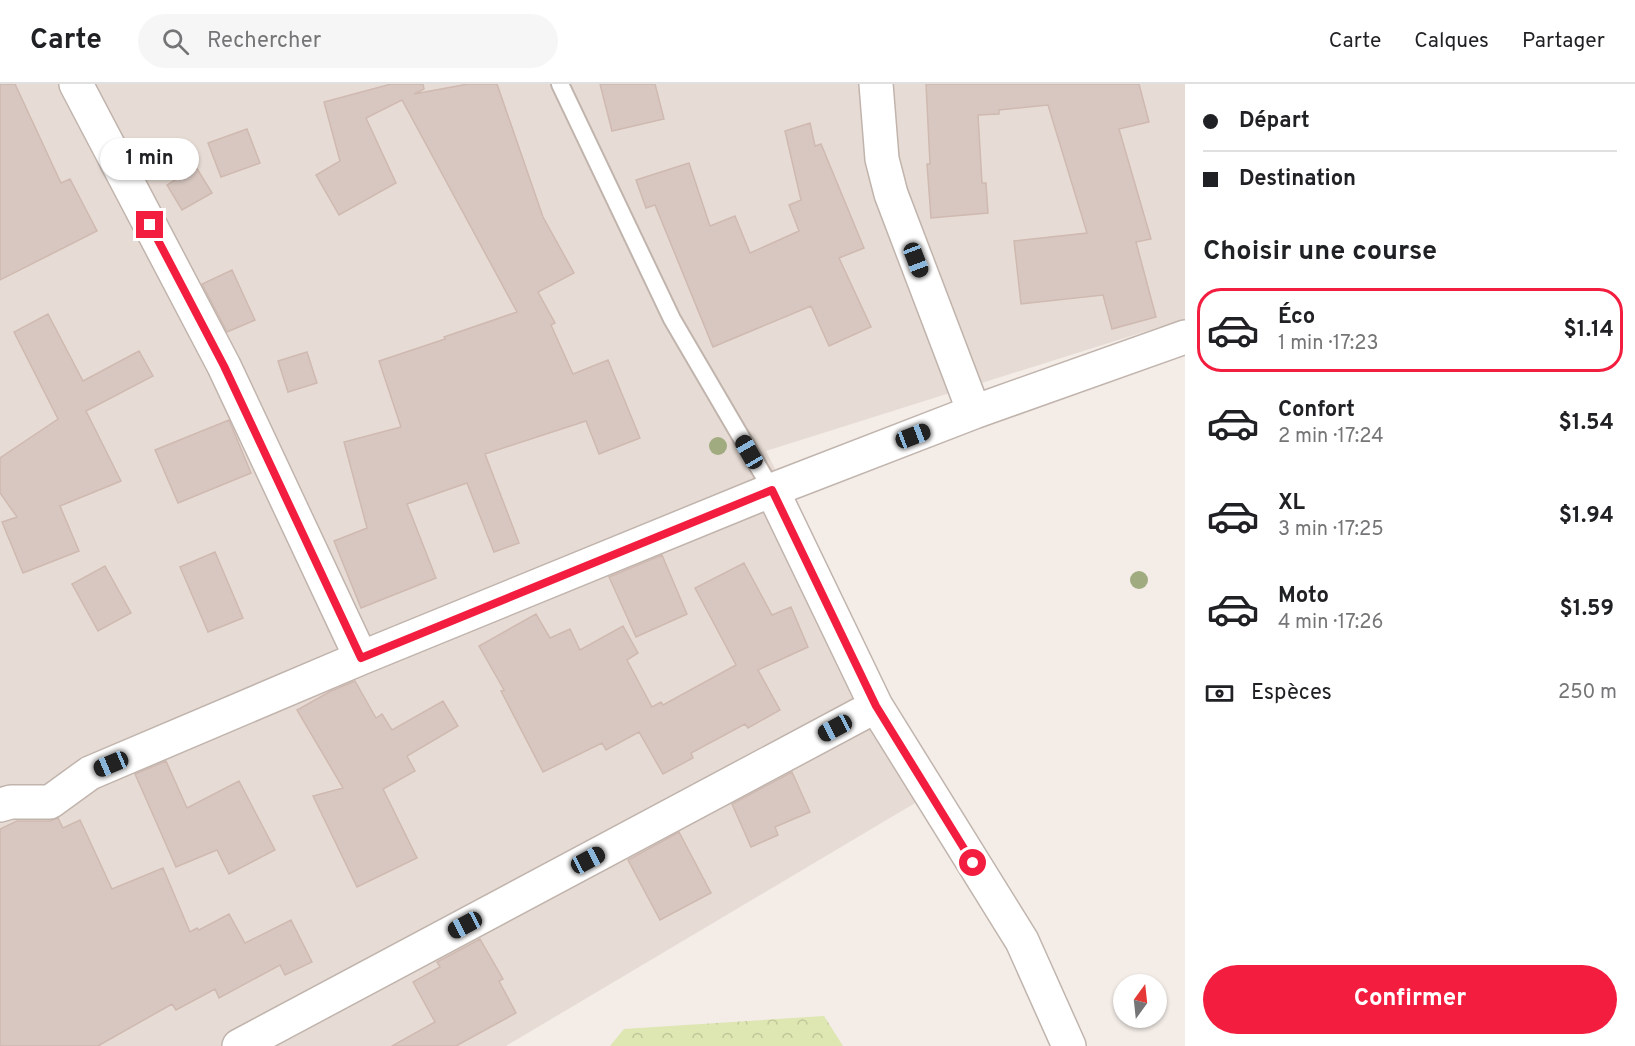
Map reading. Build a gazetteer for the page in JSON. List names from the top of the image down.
{
  "north": "top",
  "page": {
    "header": "Carte",
    "search": "Rechercher",
    "nav": ["Carte", "Calques", "Partager"],
    "banner": ["Départ", "Destination"],
    "bubble": "1 min",
    "heading": "Choisir une course",
    "list": [
      {
        "name": "Éco",
        "note": "1 min · 17:23",
        "value": "$1.14"
      },
      {
        "name": "Confort",
        "note": "2 min · 17:24",
        "value": "$1.54"
      },
      {
        "name": "XL",
        "note": "3 min · 17:25",
        "value": "$1.94"
      },
      {
        "name": "Moto",
        "note": "4 min · 17:26",
        "value": "$1.59"
      }
    ],
    "pay": ["Espèces", "250 m"],
    "buttons": "Confirmer"
  }
}
